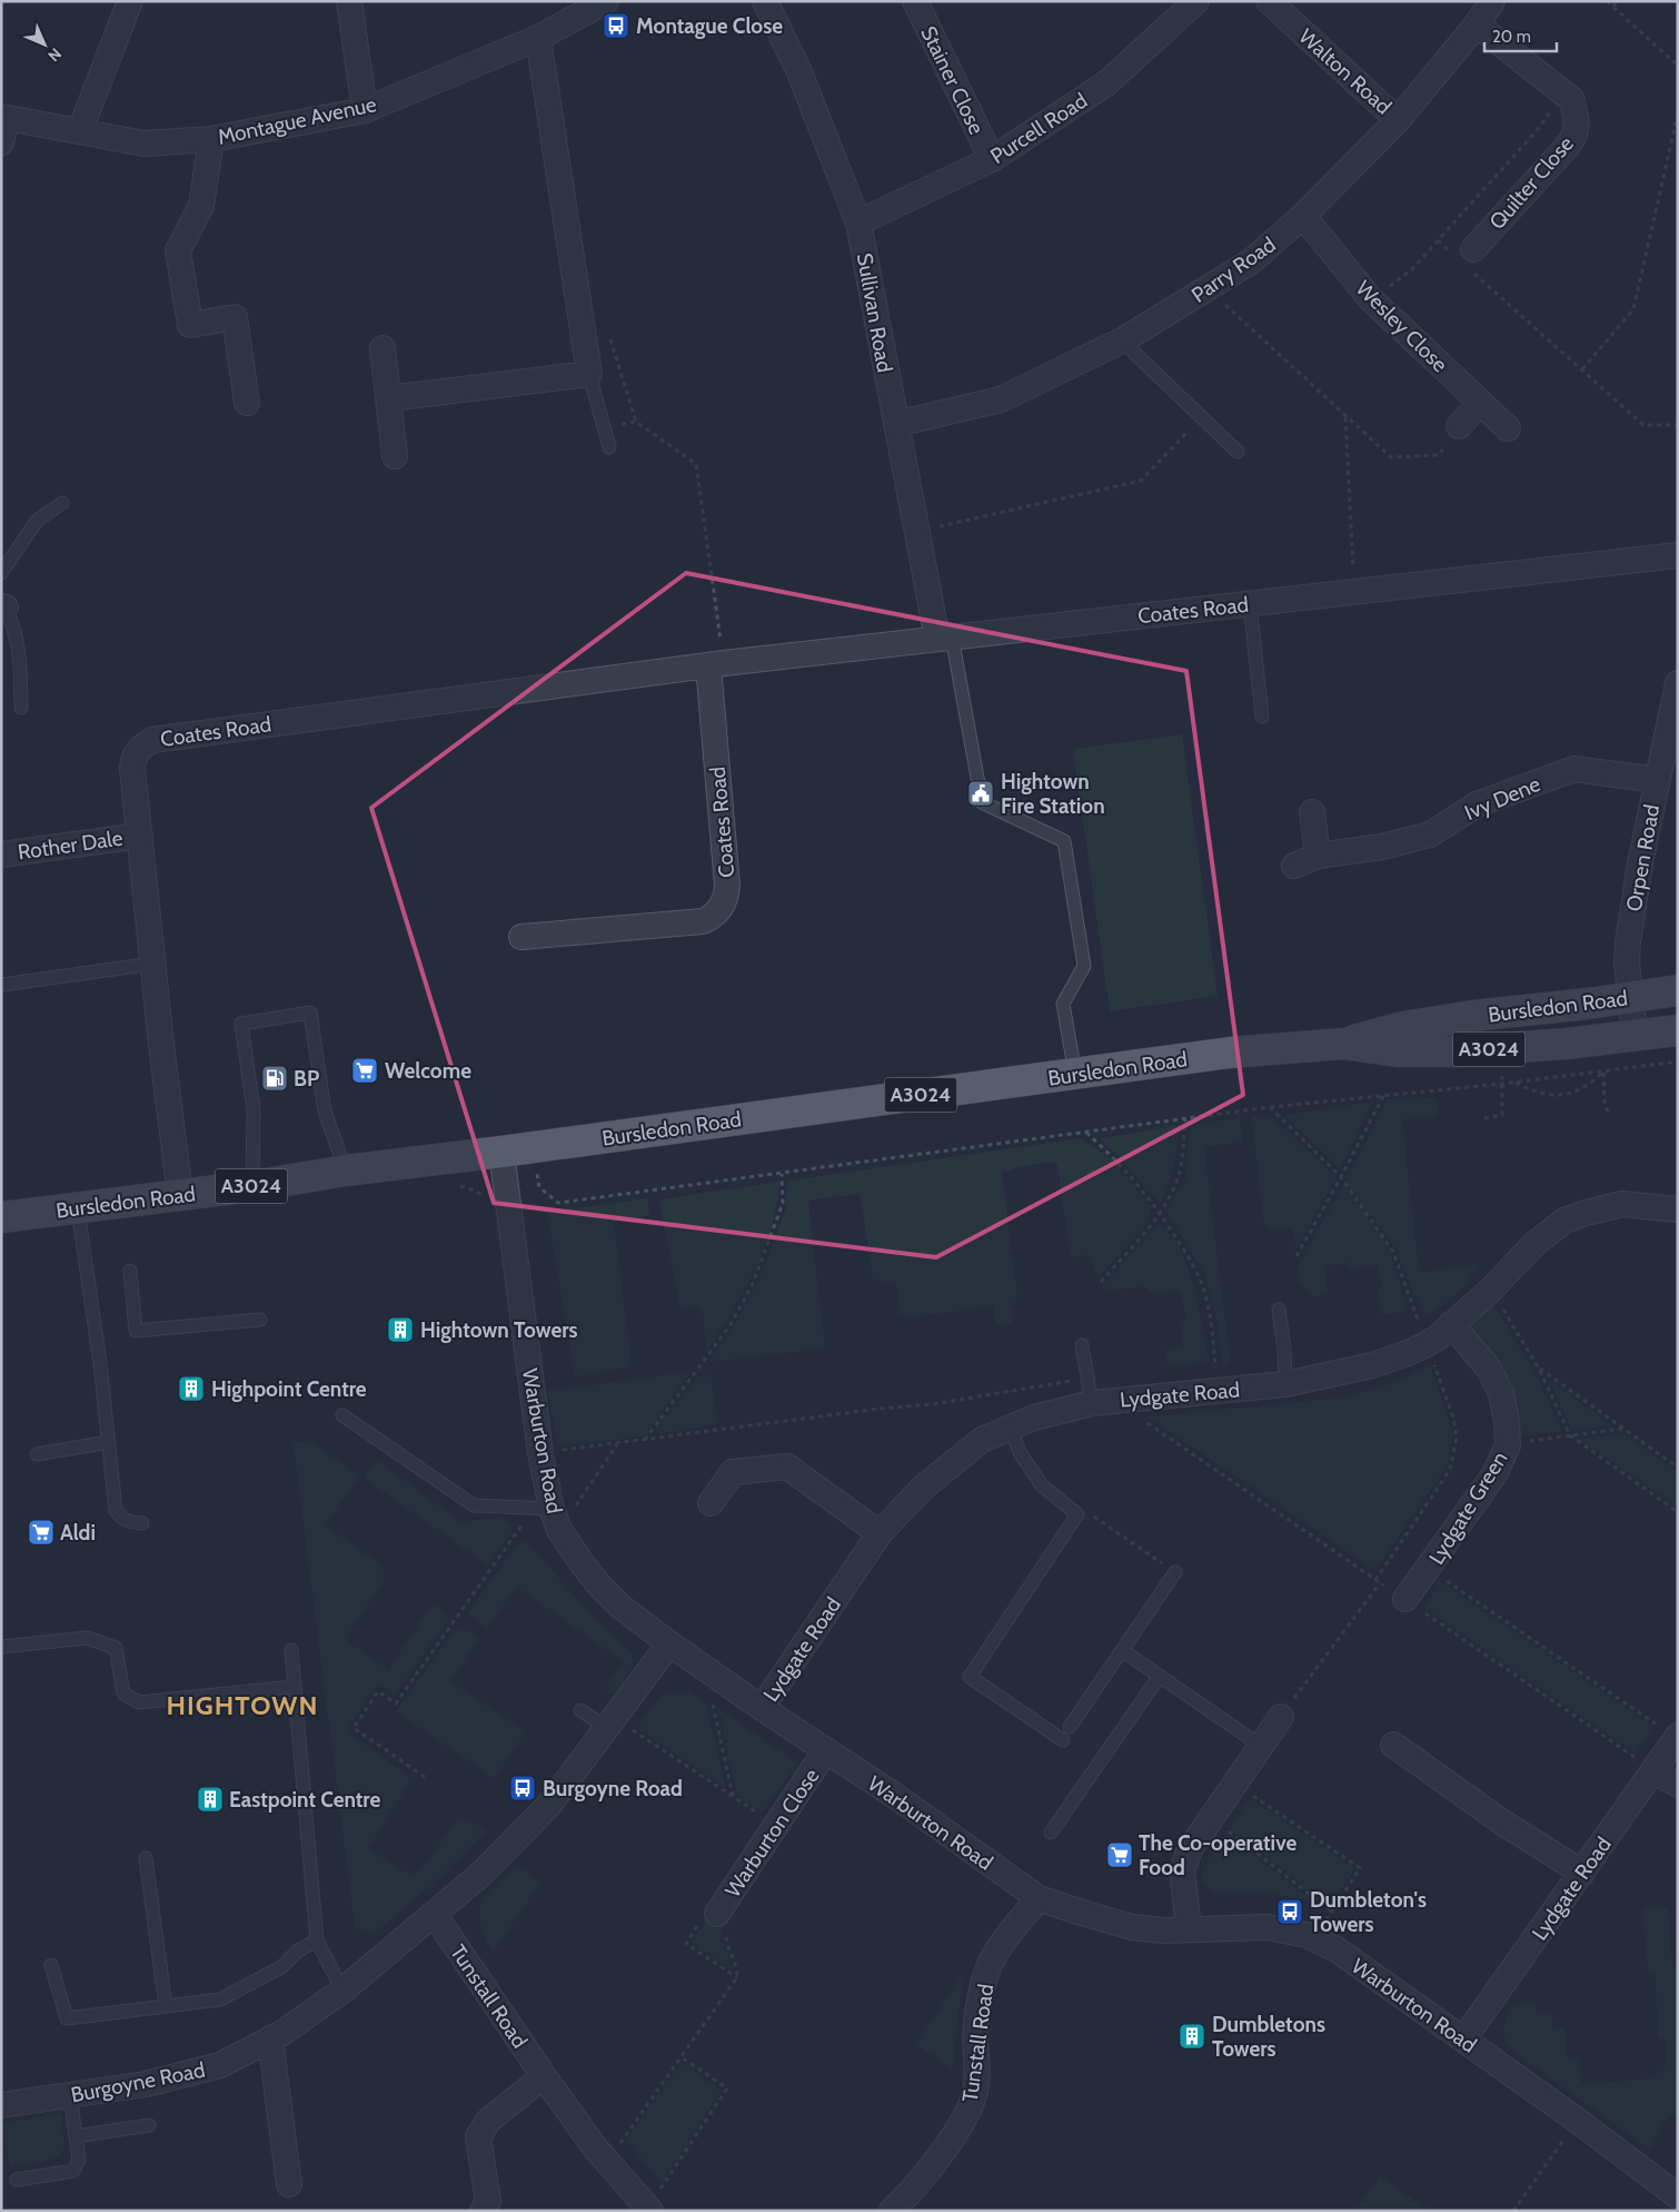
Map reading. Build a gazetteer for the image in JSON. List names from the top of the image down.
{
  "streets": {
    "main road": ["Bursledon Road", "A3024"],
    "street": [
      "Walton Road",
      "Stainer Close",
      "Montague Avenue",
      "Purcell Road",
      "Quilter Close",
      "Parry Road",
      "Sullivan Road",
      "Wesley Close",
      "Coates Road",
      "Ivy Dene",
      "Rother Dale",
      "Orpen Road",
      "Lydgate Road",
      "Warburton Road",
      "Lydgate Green",
      "Warburton Close",
      "Tunstall Road",
      "Burgoyne Road"
    ]
  },
  "crossings": [
    ["Walton Road", "Parry Road"],
    ["Stainer Close", "Purcell Road"],
    ["Purcell Road", "Sullivan Road"],
    ["Quilter Close", "Parry Road"],
    ["Parry Road", "Sullivan Road"],
    ["Parry Road", "Wesley Close"],
    ["Sullivan Road", "Coates Road"],
    ["Coates Road", "Rother Dale"],
    ["Coates Road", "Bursledon Road"],
    ["Ivy Dene", "Orpen Road"],
    ["Orpen Road", "Bursledon Road"],
    ["Bursledon Road", "Warburton Road"],
    ["Lydgate Road", "Warburton Road"],
    ["Lydgate Road", "Lydgate Green"],
    ["Warburton Road", "Warburton Close"],
    ["Warburton Road", "Tunstall Road"],
    ["Warburton Road", "Burgoyne Road"],
    ["Tunstall Road", "Burgoyne Road"]
  ],
  "districts": ["HIGHTOWN"],
  "places": {
    "bus stop": ["Montague Close", "Burgoyne Road", "Dumbleton's Towers"],
    "public building": ["Hightown Fire Station"],
    "supermarket": ["Welcome", "Aldi", "The Co-operative Food"],
    "fuel station": ["BP"],
    "building": [
      "Hightown Towers",
      "Highpoint Centre",
      "Eastpoint Centre",
      "Dumbletons Towers"
    ]
  },
  "scale_bar": "20 m",
  "north": "bottom right"
}
